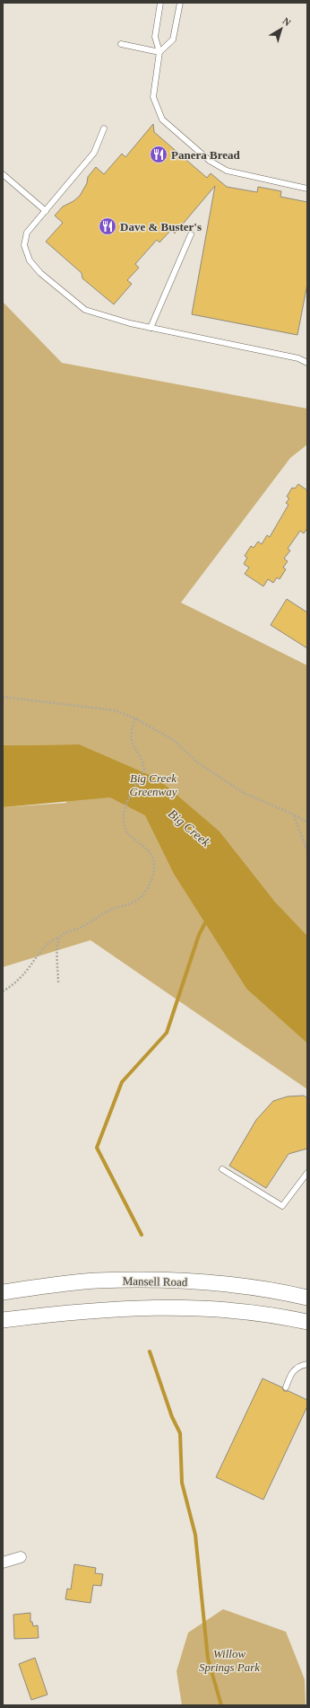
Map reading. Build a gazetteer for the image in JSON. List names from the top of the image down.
{
  "streets": {
    "main road": ["Mansell Road"]
  },
  "water": ["Big Creek"],
  "parks": ["Big Creek Greenway", "Willow Springs Park"],
  "places": {
    "restaurant": ["Panera Bread", "Dave & Buster's"]
  },
  "north": "top right"
}
